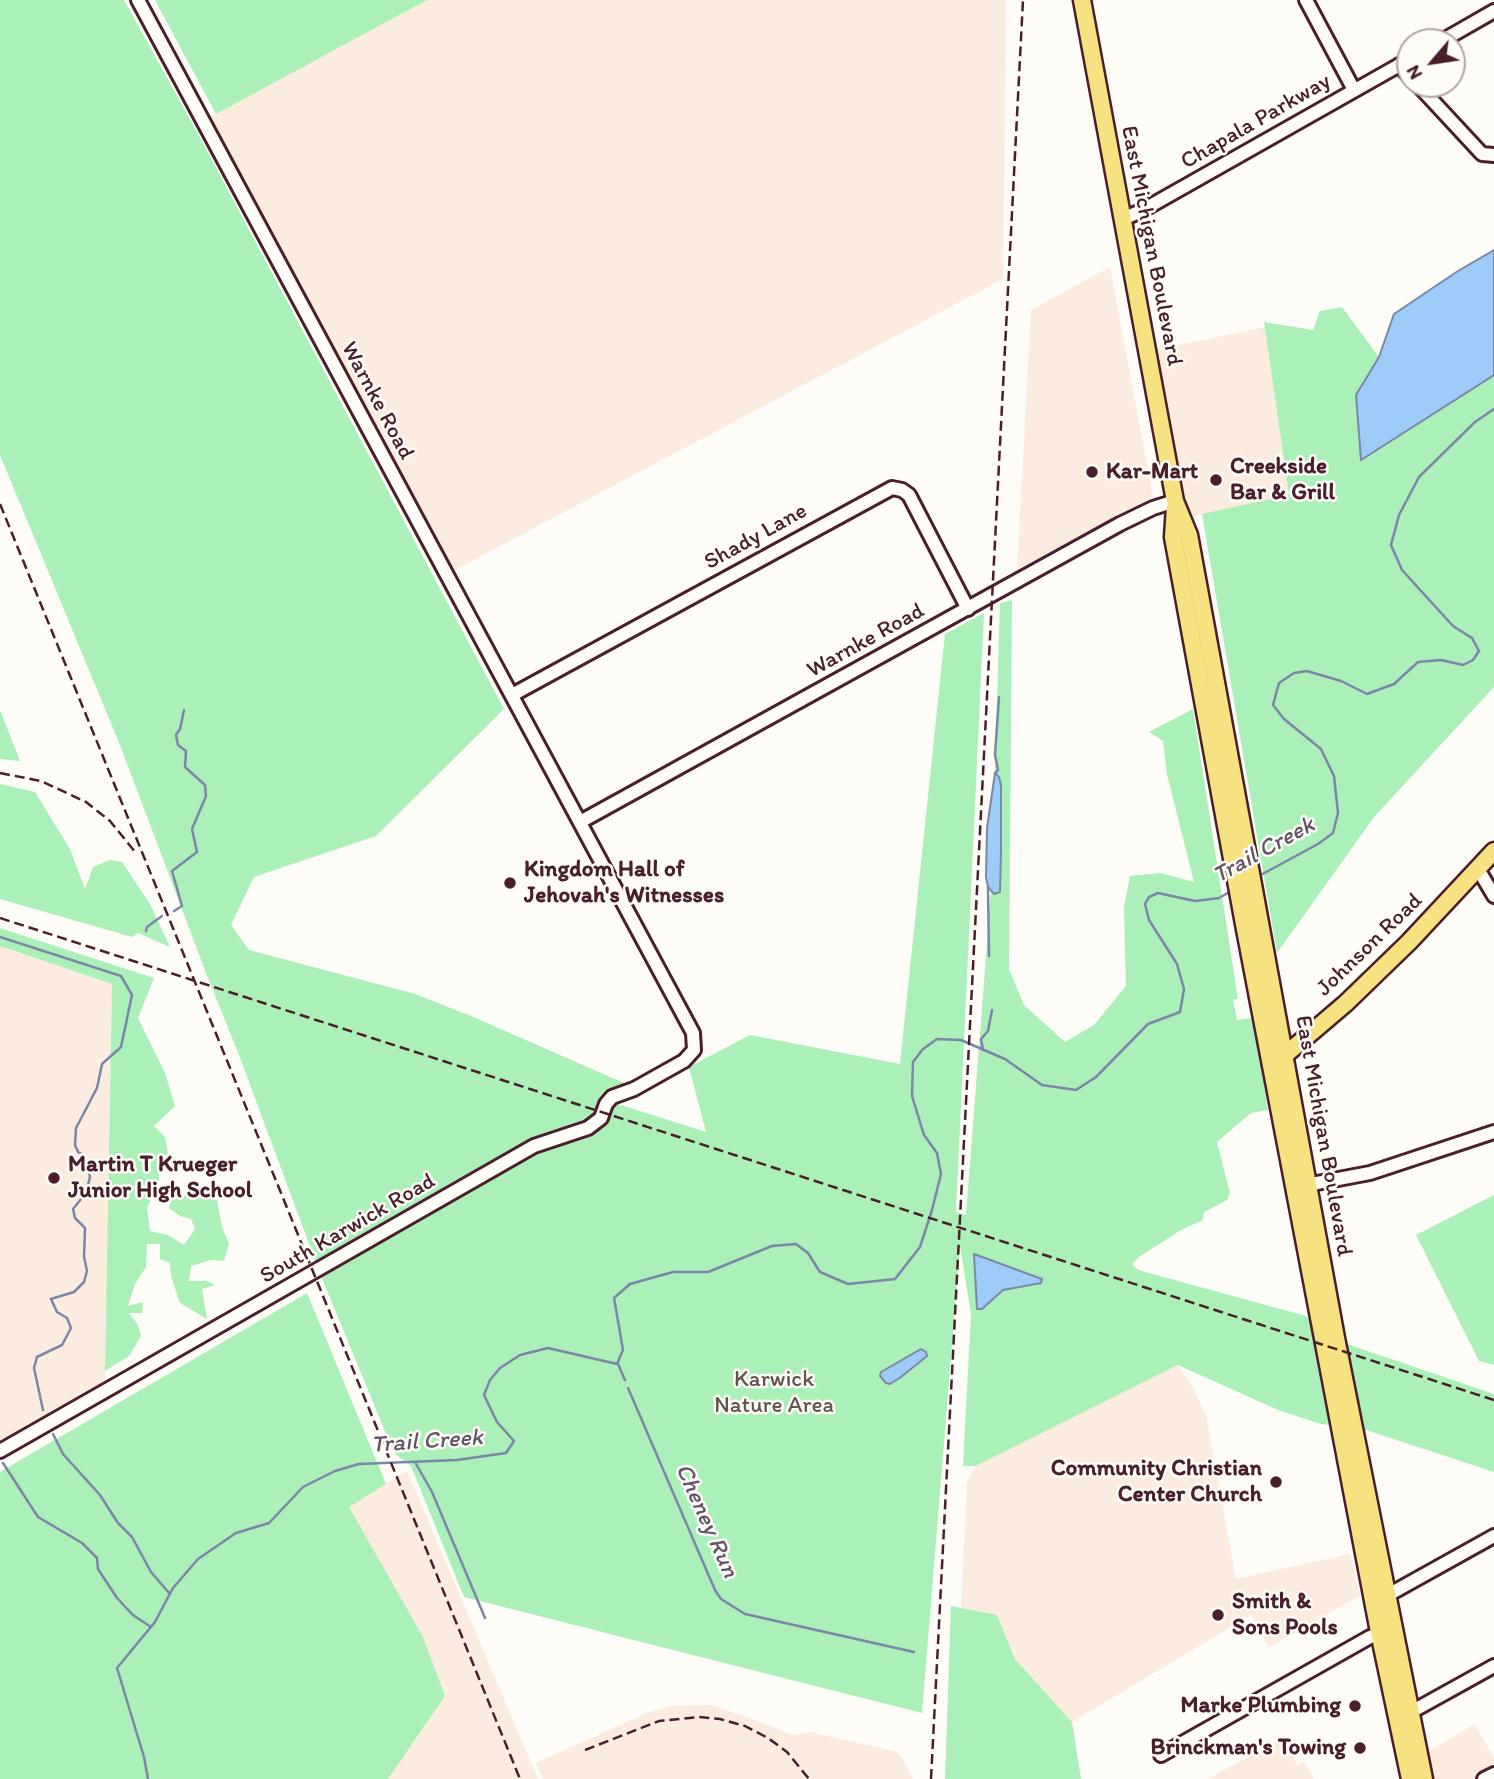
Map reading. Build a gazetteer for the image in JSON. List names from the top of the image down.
{
  "streets": {
    "main road": ["East Michigan Boulevard", "Johnson Road"],
    "street": [
      "Chapala Parkway",
      "Warnke Road",
      "Shady Lane",
      "South Karwick Road"
    ]
  },
  "crossings": [
    ["Chapala Parkway", "East Michigan Boulevard"],
    ["East Michigan Boulevard", "Warnke Road"],
    ["East Michigan Boulevard", "Johnson Road"],
    ["Warnke Road", "Shady Lane"],
    ["Warnke Road", "South Karwick Road"]
  ],
  "water": ["Trail Creek", "Cheney Run"],
  "parks": ["Karwick Nature Area"],
  "places": [
    "Kar-Mart",
    "Creekside Bar & Grill",
    "Kingdom Hall of Jehovah's Witnesses",
    "Martin T Krueger Junior High School",
    "Community Christian Center Church",
    "Smith & Sons Pools",
    "Marke Plumbing",
    "Brinckman's Towing"
  ],
  "north": "bottom left"
}
